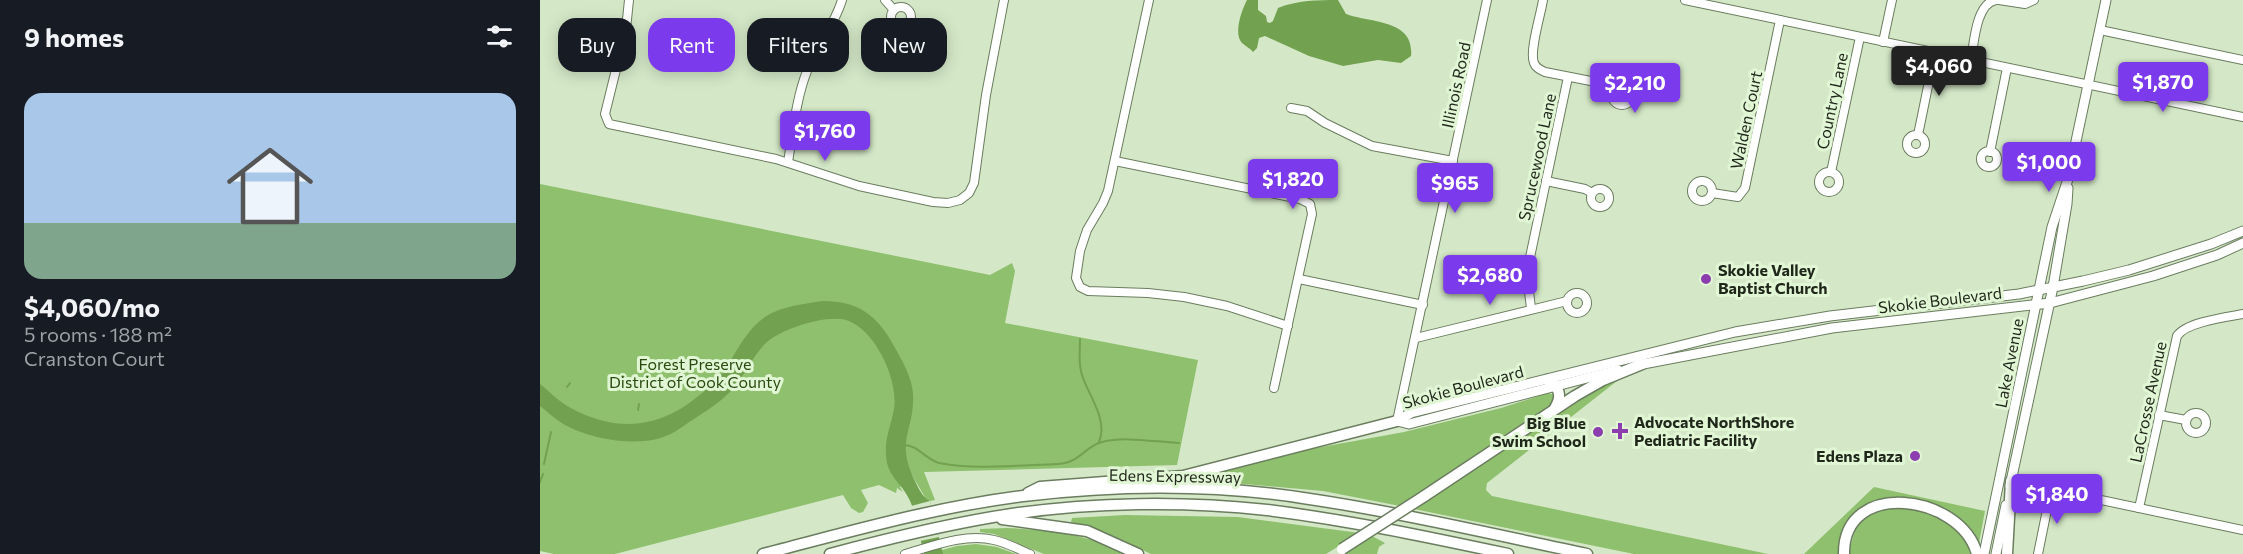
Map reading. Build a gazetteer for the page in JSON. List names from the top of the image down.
{
  "streets": {
    "highway": ["Edens Expressway"],
    "main road": ["Skokie Boulevard", "Lake Avenue"],
    "street": [
      "Illinois Road",
      "Country Lane",
      "Walden Court",
      "Sprucewood Lane",
      "LaCrosse Avenue"
    ]
  },
  "crossings": [
    ["Illinois Road", "Skokie Boulevard"],
    ["Skokie Boulevard", "Lake Avenue"]
  ],
  "parks": ["Forest Preserve District of Cook County"],
  "places": {
    "other": ["Skokie Valley Baptist Church", "Big Blue Swim School", "Edens Plaza"],
    "health": ["Advocate NorthShore Pediatric Facility"]
  },
  "page": {
    "heading": "9 homes",
    "chip": [
      "Buy",
      "Rent",
      "Filters",
      "New"
    ],
    "price": [
      "$4,060",
      "$1,870",
      "$2,210",
      "$1,760",
      "$1,000",
      "$1,820",
      "$965",
      "$2,680",
      "$1,840"
    ],
    "list": [
      {
        "name": "$4,060/mo",
        "note": "5 rooms · 188 m² · Cranston Court"
      }
    ]
  }
}
